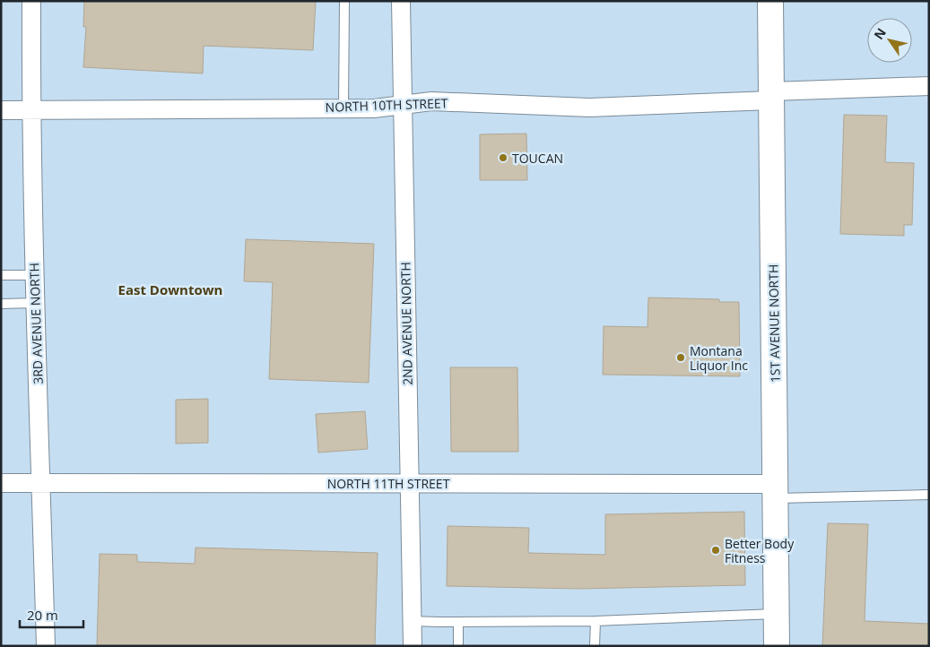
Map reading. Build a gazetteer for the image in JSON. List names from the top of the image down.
{
  "streets": {
    "main road": ["1ST AVENUE NORTH"],
    "street": [
      "NORTH 10TH STREET",
      "3RD AVENUE NORTH",
      "2ND AVENUE NORTH",
      "NORTH 11TH STREET"
    ]
  },
  "crossings": [
    ["NORTH 10TH STREET", "3RD AVENUE NORTH"],
    ["NORTH 10TH STREET", "2ND AVENUE NORTH"],
    ["NORTH 10TH STREET", "1ST AVENUE NORTH"],
    ["3RD AVENUE NORTH", "NORTH 11TH STREET"],
    ["2ND AVENUE NORTH", "NORTH 11TH STREET"],
    ["1ST AVENUE NORTH", "NORTH 11TH STREET"]
  ],
  "districts": ["East Downtown"],
  "places": ["TOUCAN", "Montana Liquor Inc", "Better Body Fitness"],
  "scale_bar": "20 m",
  "north": "top left"
}
